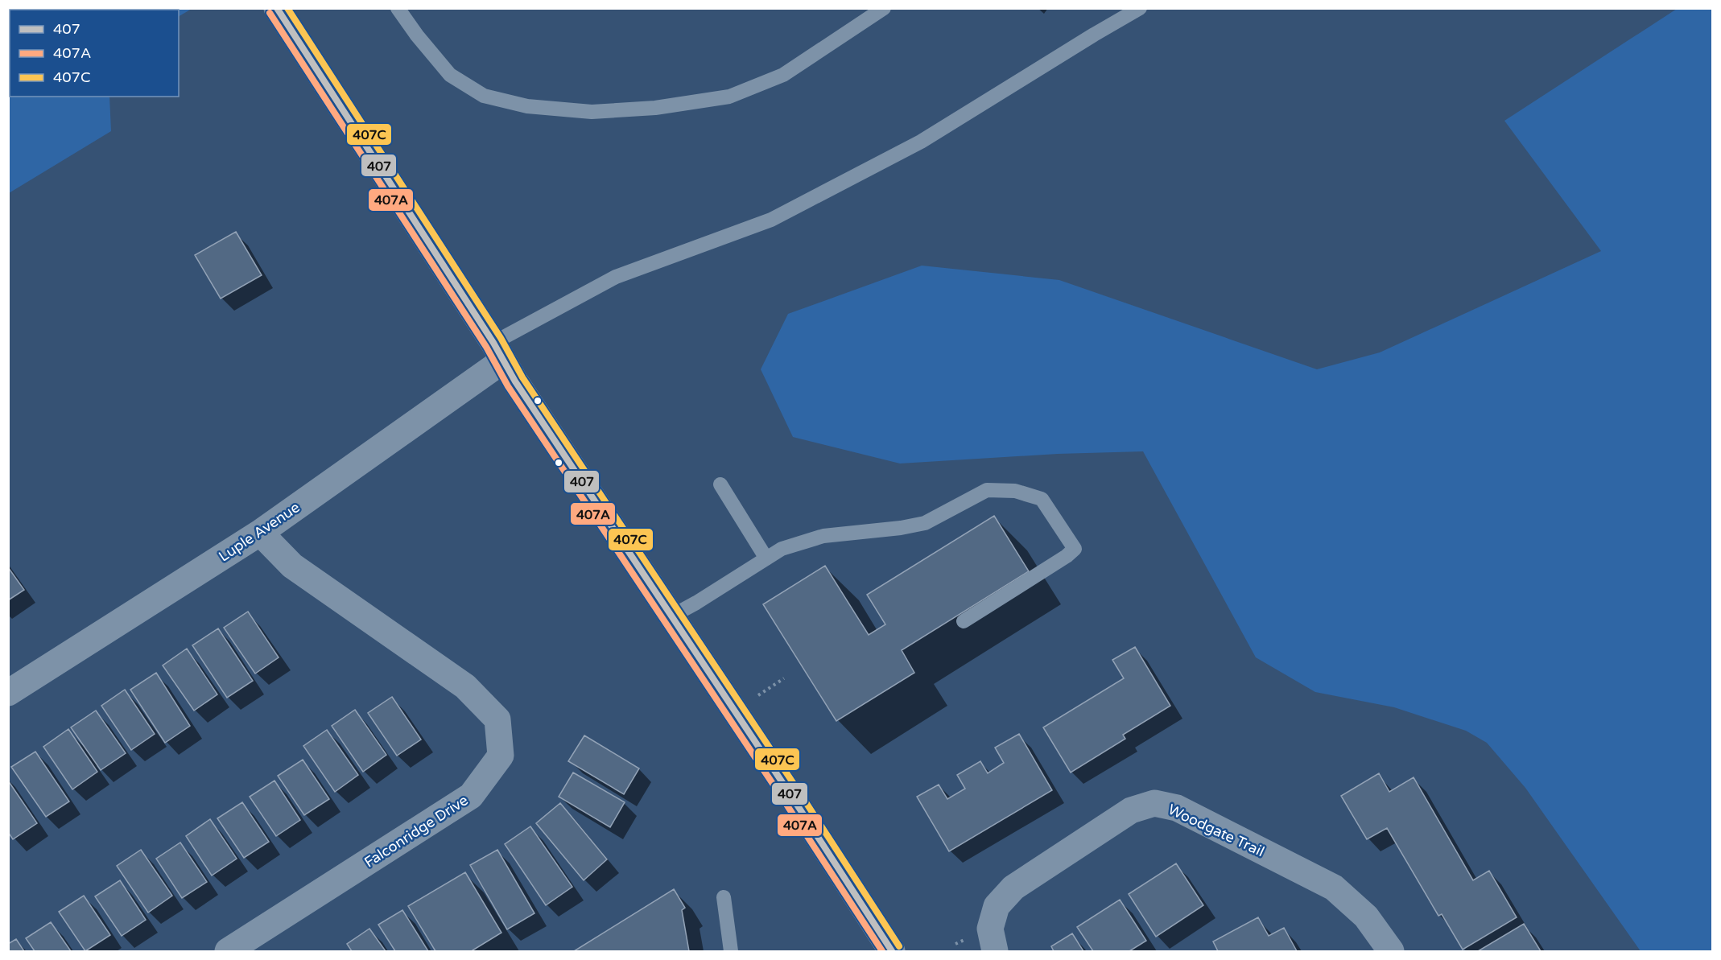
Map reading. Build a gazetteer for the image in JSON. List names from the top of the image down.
{
  "streets": {
    "street": ["Luple Avenue", "Woodgate Trail", "Falconridge Drive"]
  },
  "crossings": [
    ["Luple Avenue", "Falconridge Drive"]
  ],
  "lines": ["transit line 407", "transit line 407C", "transit line 407A"],
  "legend": ["407", "407A", "407C"]
}
